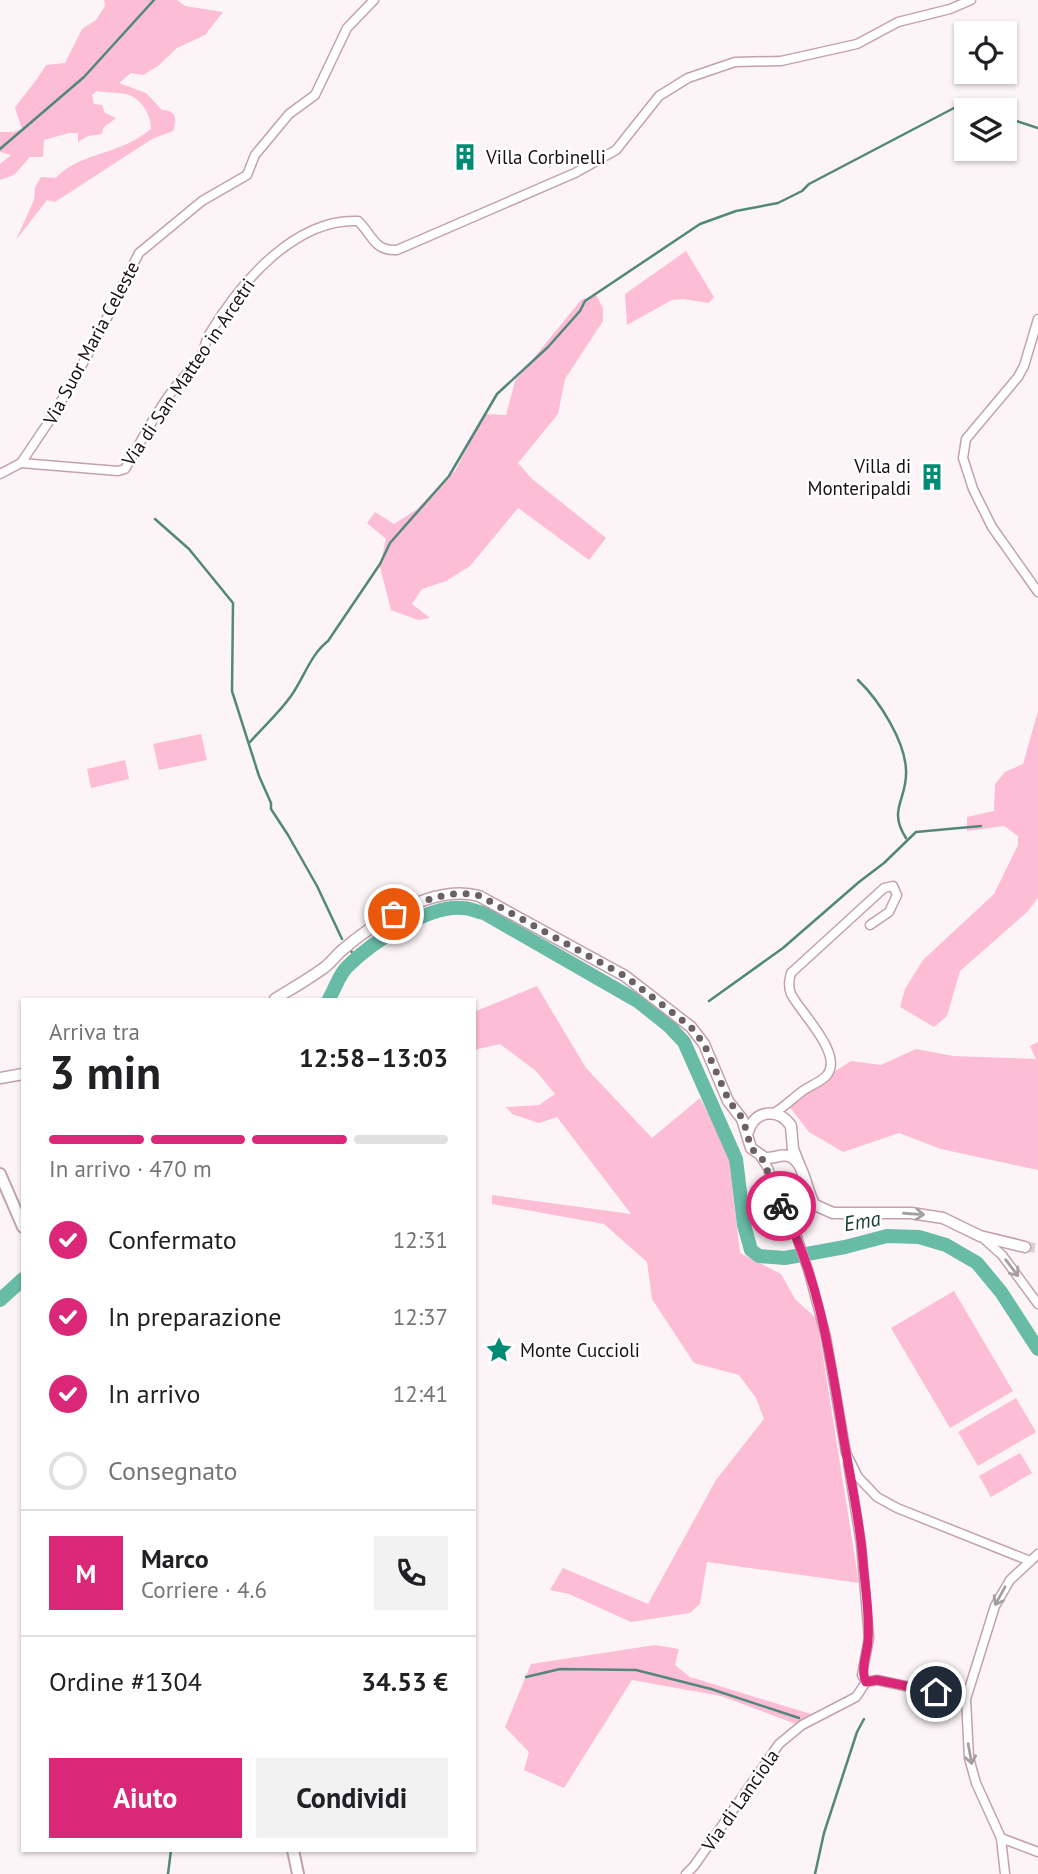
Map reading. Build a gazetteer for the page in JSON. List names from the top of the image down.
{
  "streets": {
    "street": ["Via Suor Maria Celeste", "Via di San Matteo in Arcetri", "Via di Lanciola"]
  },
  "crossings": [
    ["Via Suor Maria Celeste", "Via di San Matteo in Arcetri"]
  ],
  "water": ["Ema"],
  "places": {
    "building": ["Villa Corbinelli", "Villa di Monteripaldi"],
    "place": ["Monte Cuccioli"]
  },
  "page": {
    "heading": ["3 min", "Arriva tra", "12:58–13:03"],
    "panel": [
      "Marco",
      "Corriere · 4.6",
      "Ordine #1304",
      "34.53 €"
    ],
    "bar": "In arrivo · 470 m",
    "list": [
      ["Confermato", "12:31"],
      ["In preparazione", "12:37"],
      ["In arrivo", "12:41"],
      "Consegnato"
    ],
    "round": "M",
    "buttons": ["Aiuto", "Condividi"]
  }
}
